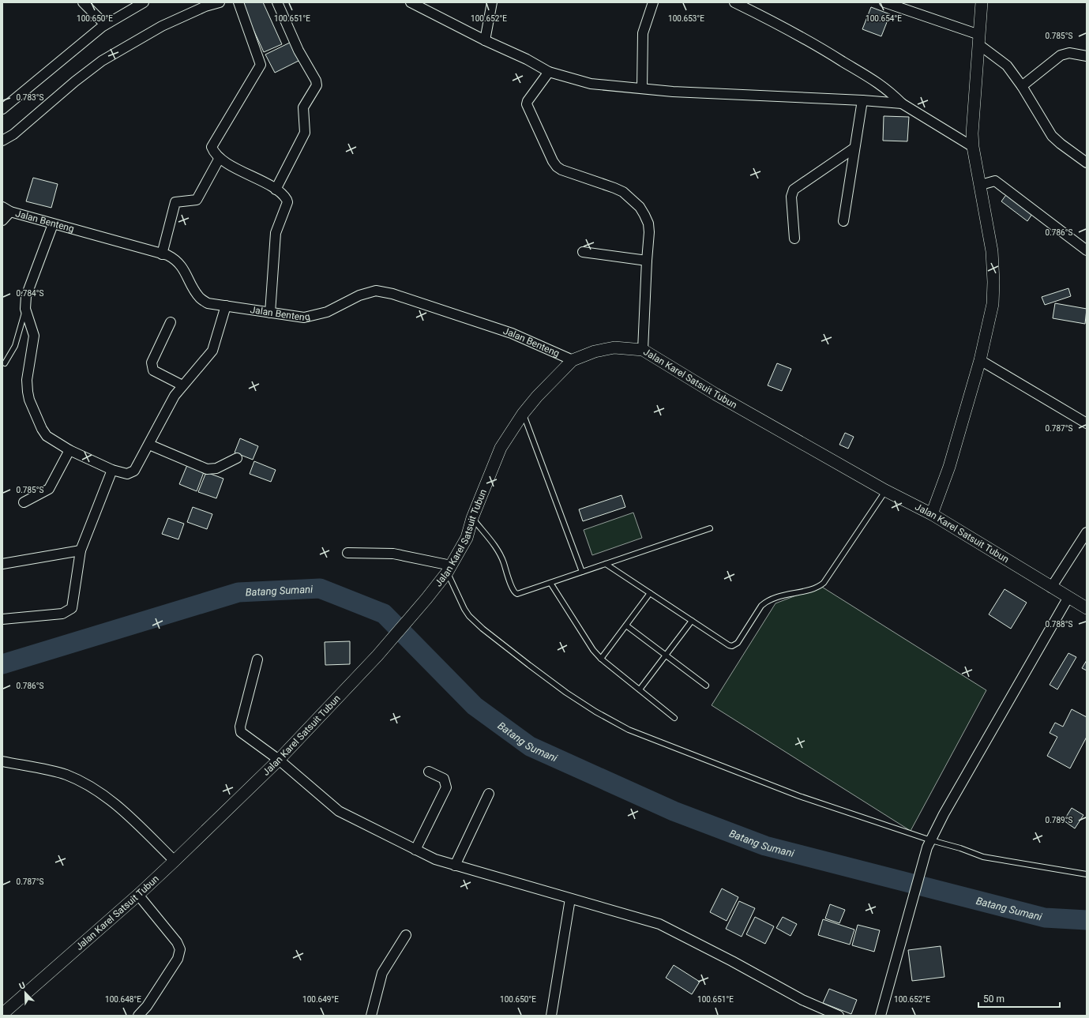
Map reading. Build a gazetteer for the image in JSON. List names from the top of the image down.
{
  "streets": {
    "street": ["Jalan Benteng", "Jalan Karel Satsuit Tubun"]
  },
  "crossings": [
    ["Jalan Benteng", "Jalan Karel Satsuit Tubun"]
  ],
  "water": ["Batang Sumani"],
  "scale_bar": "50 m",
  "north": "top left",
  "coordinates": [
    "100.650°E",
    "100.651°E",
    "100.652°E",
    "100.653°E",
    "100.654°E",
    "0.785°S",
    "0.783°S",
    "0.786°S",
    "0.784°S",
    "0.787°S",
    "0.788°S",
    "0.789°S",
    "100.648°E",
    "100.649°E"
  ]
}
